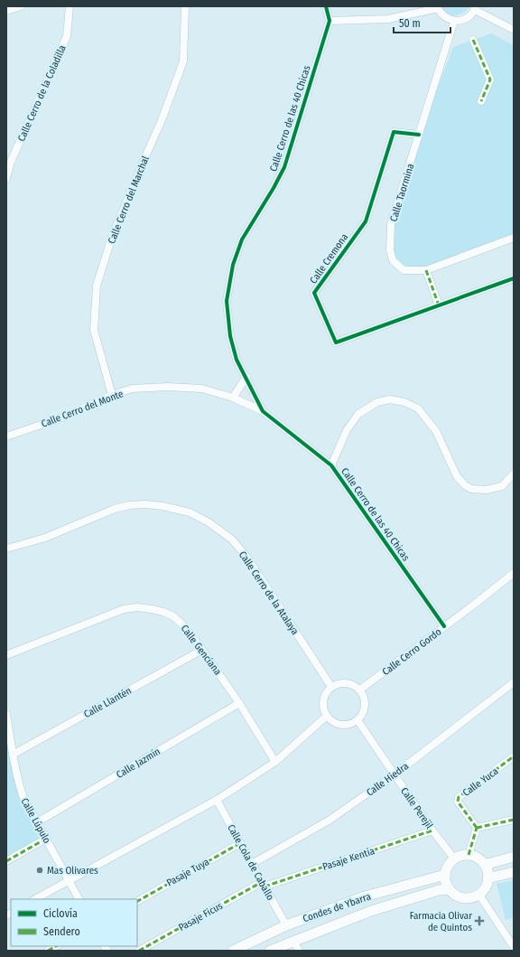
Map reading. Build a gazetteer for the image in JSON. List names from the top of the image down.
{
  "streets": {
    "main road": ["Condes de Ybarra"],
    "street": [
      "Calle Cerro de la Coladilla",
      "Calle Cerro de las 40 Chicas",
      "Calle Taormina",
      "Calle Cerro del Marchal",
      "Calle Cremona",
      "Calle Cerro del Monte",
      "Calle Cerro de la Atalaya",
      "Calle Genciana",
      "Calle Cerro Gordo",
      "Calle Llantén",
      "Calle Jazmín",
      "Calle Hiedra",
      "Calle Yuca",
      "Calle Perejil",
      "Calle Lúpulo",
      "Pasaje Kentia",
      "Calle Cola de Caballo",
      "Pasaje Tuya",
      "Pasaje Ficus"
    ]
  },
  "crossings": [
    ["Calle Cerro de las 40 Chicas", "Calle Cerro del Monte"],
    ["Calle Cerro de las 40 Chicas", "Calle Cerro Gordo"],
    ["Calle Taormina", "Calle Cremona"],
    ["Calle Cerro del Marchal", "Calle Cerro del Monte"],
    ["Calle Cerro de la Atalaya", "Calle Cerro Gordo"],
    ["Calle Cerro de la Atalaya", "Calle Perejil"],
    ["Calle Genciana", "Calle Llantén"],
    ["Calle Genciana", "Calle Jazmín"],
    ["Calle Cerro Gordo", "Calle Perejil"],
    ["Calle Llantén", "Calle Lúpulo"],
    ["Calle Jazmín", "Calle Lúpulo"],
    ["Calle Hiedra", "Calle Perejil"],
    ["Calle Hiedra", "Calle Cola de Caballo"],
    ["Calle Perejil", "Pasaje Kentia"],
    ["Calle Perejil", "Condes de Ybarra"],
    ["Pasaje Kentia", "Calle Cola de Caballo"],
    ["Pasaje Kentia", "Pasaje Ficus"],
    ["Calle Cola de Caballo", "Pasaje Tuya"],
    ["Calle Cola de Caballo", "Condes de Ybarra"],
    ["Calle Cola de Caballo", "Pasaje Ficus"]
  ],
  "places": {
    "other": ["Mas Olivares"],
    "health": ["Farmacia Olivar de Quintos"]
  },
  "legend": ["Ciclovía", "Sendero"],
  "scale_bar": "50 m"
}
